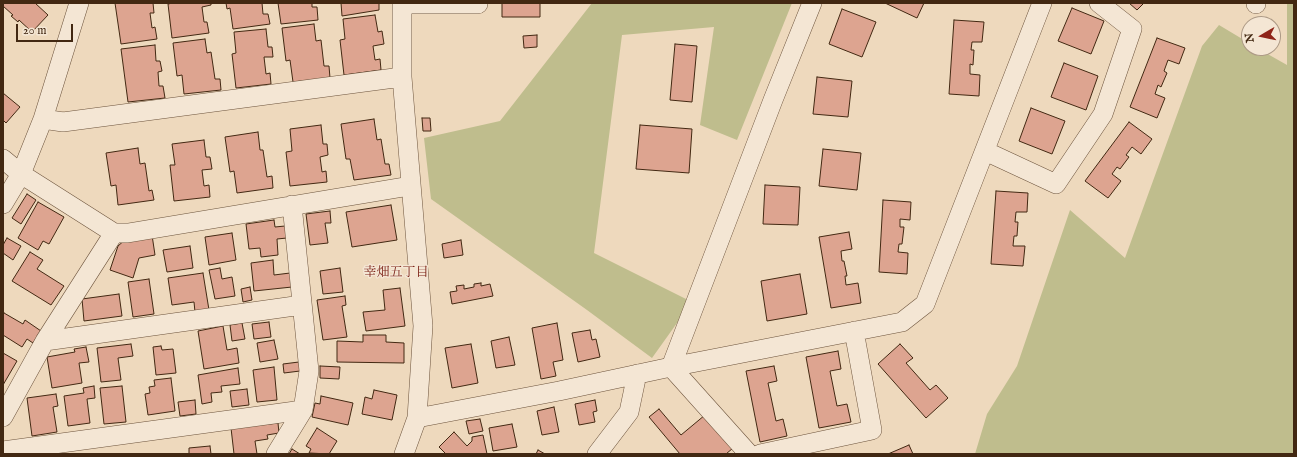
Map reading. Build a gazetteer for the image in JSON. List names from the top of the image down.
{
  "districts": ["幸畑五丁目"],
  "scale_bar": "20 m",
  "north": "left"
}
